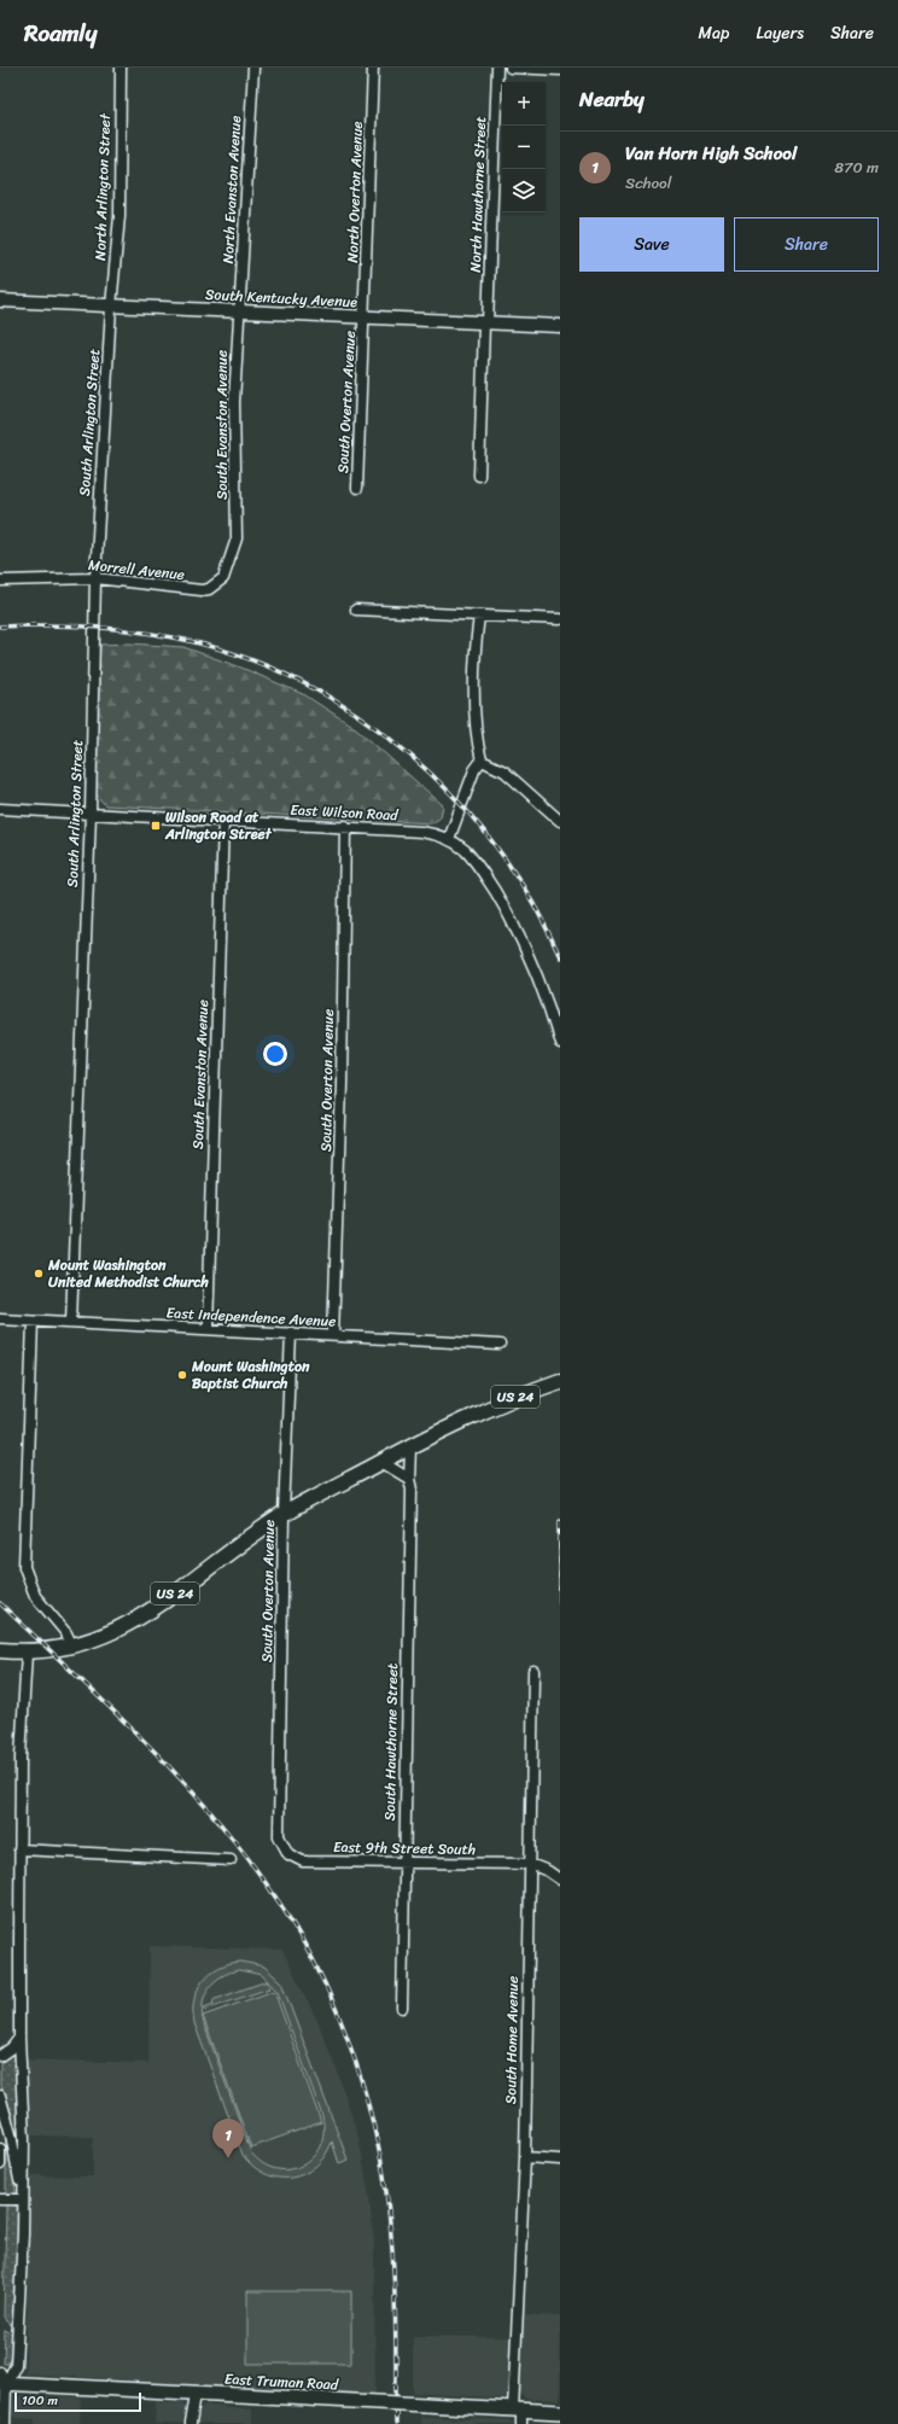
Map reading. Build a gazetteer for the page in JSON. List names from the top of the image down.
{
  "streets": {
    "main road": ["US 24", "East Truman Road"],
    "street": [
      "North Arlington Street",
      "North Evanston Avenue",
      "North Overton Avenue",
      "North Hawthorne Street",
      "South Kentucky Avenue",
      "South Overton Avenue",
      "South Arlington Street",
      "South Evanston Avenue",
      "Morrell Avenue",
      "East Wilson Road",
      "East Independence Avenue",
      "South Hawthorne Street",
      "East 9th Street South",
      "South Home Avenue"
    ]
  },
  "crossings": [
    ["North Arlington Street", "South Kentucky Avenue"],
    ["North Arlington Street", "South Arlington Street"],
    ["North Evanston Avenue", "South Kentucky Avenue"],
    ["North Evanston Avenue", "South Evanston Avenue"],
    ["North Overton Avenue", "South Kentucky Avenue"],
    ["North Overton Avenue", "South Overton Avenue"],
    ["North Hawthorne Street", "South Kentucky Avenue"],
    ["South Kentucky Avenue", "South Overton Avenue"],
    ["South Kentucky Avenue", "South Arlington Street"],
    ["South Kentucky Avenue", "South Evanston Avenue"],
    ["South Overton Avenue", "East Wilson Road"],
    ["South Overton Avenue", "East Independence Avenue"],
    ["South Overton Avenue", "US 24"],
    ["South Overton Avenue", "East 9th Street South"],
    ["South Arlington Street", "Morrell Avenue"],
    ["South Arlington Street", "East Wilson Road"],
    ["South Arlington Street", "East Independence Avenue"],
    ["South Evanston Avenue", "Morrell Avenue"],
    ["South Evanston Avenue", "East Wilson Road"],
    ["South Evanston Avenue", "East Independence Avenue"],
    ["US 24", "South Hawthorne Street"],
    ["South Hawthorne Street", "East 9th Street South"],
    ["East 9th Street South", "South Home Avenue"],
    ["South Home Avenue", "East Truman Road"]
  ],
  "places": {
    "transit": ["Wilson Road at Arlington Street"],
    "other": ["Mount Washington United Methodist Church", "Mount Washington Baptist Church"]
  },
  "scale_bar": "100 m",
  "page": {
    "header": "Roamly",
    "nav": ["Map", "Layers", "Share"],
    "heading": "Nearby",
    "map_buttons": ["+", "−"],
    "list": [
      {
        "mark": "1",
        "name": "Van Horn High School",
        "note": "School",
        "value": "870 m"
      }
    ],
    "buttons": ["Save", "Share"],
    "pins": "1",
    "scale": "100 m"
  }
}
